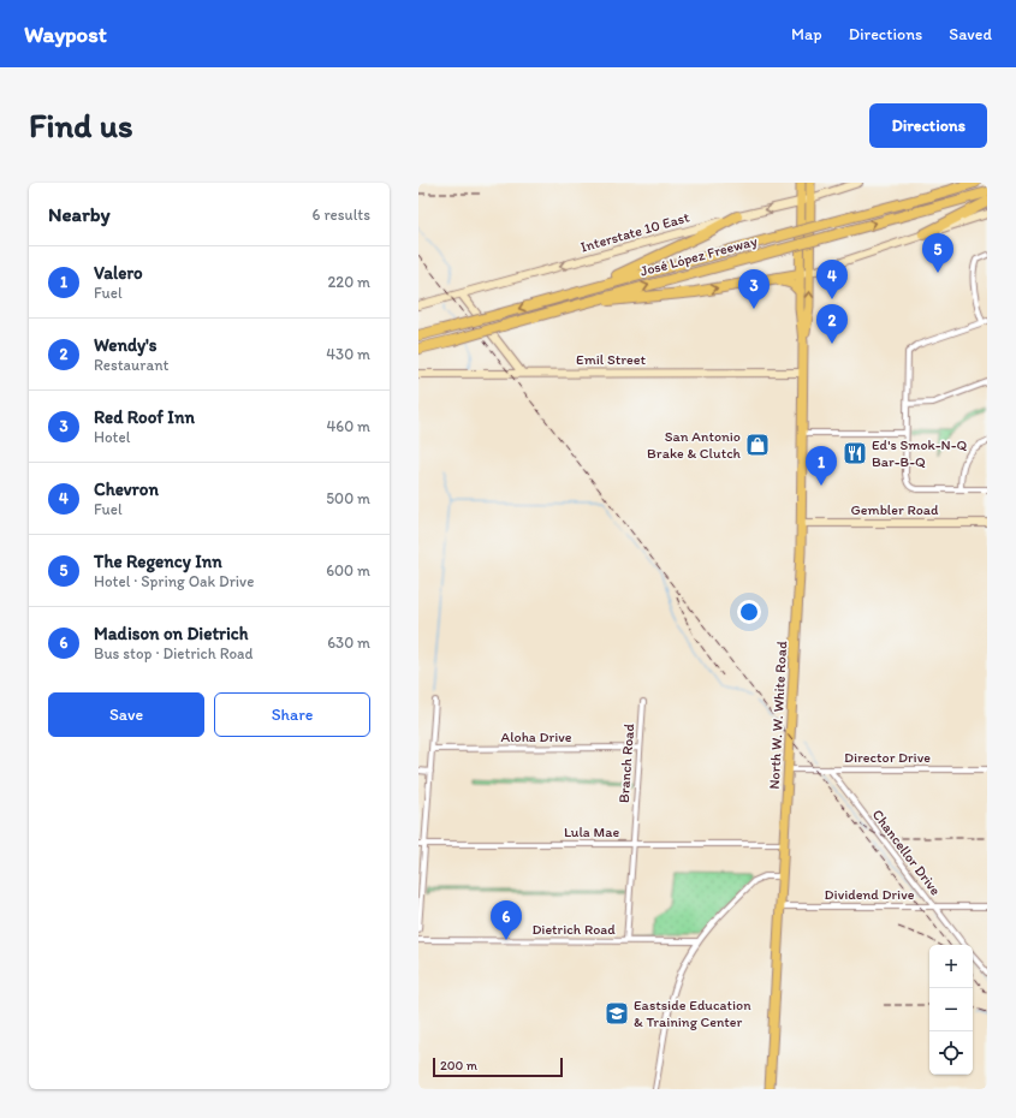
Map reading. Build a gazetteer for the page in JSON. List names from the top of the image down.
{
  "streets": {
    "highway": ["José López Freeway"],
    "main road": [
      "Interstate 10 East",
      "Emil Street",
      "Gembler Road",
      "North W. W. White Road"
    ],
    "street": [
      "Aloha Drive",
      "Director Drive",
      "Branch Road",
      "Lula Mae",
      "Chancellor Drive",
      "Dividend Drive",
      "Dietrich Road"
    ]
  },
  "crossings": [
    ["Interstate 10 East", "North W. W. White Road"],
    ["Emil Street", "North W. W. White Road"],
    ["Gembler Road", "North W. W. White Road"],
    ["North W. W. White Road", "Director Drive"],
    ["North W. W. White Road", "Lula Mae"],
    ["North W. W. White Road", "Dividend Drive"],
    ["Aloha Drive", "Branch Road"],
    ["Director Drive", "Chancellor Drive"],
    ["Branch Road", "Lula Mae"],
    ["Branch Road", "Dietrich Road"],
    ["Chancellor Drive", "Dividend Drive"]
  ],
  "one_way": ["Interstate 10 East"],
  "places": {
    "shop": ["San Antonio Brake & Clutch"],
    "restaurant": ["Ed's Smok-N-Q Bar-B-Q"],
    "school or university": ["Eastside Education & Training Center"]
  },
  "scale_bar": "200 m",
  "page": {
    "header": "Waypost",
    "nav": ["Map", "Directions", "Saved"],
    "buttons": [
      "Directions",
      ["Save", "Share"]
    ],
    "title": "Find us",
    "heading": ["Nearby", "6 results"],
    "pins": [
      "5",
      "4",
      "3",
      "2",
      "1",
      "6"
    ],
    "list": [
      {
        "mark": "1",
        "name": "Valero",
        "note": "Fuel",
        "value": "220 m"
      },
      {
        "mark": "2",
        "name": "Wendy's",
        "note": "Restaurant",
        "value": "430 m"
      },
      {
        "mark": "3",
        "name": "Red Roof Inn",
        "note": "Hotel",
        "value": "460 m"
      },
      {
        "mark": "4",
        "name": "Chevron",
        "note": "Fuel",
        "value": "500 m"
      },
      {
        "mark": "5",
        "name": "The Regency Inn",
        "note": "Hotel · Spring Oak Drive",
        "value": "600 m"
      },
      {
        "mark": "6",
        "name": "Madison on Dietrich",
        "note": "Bus stop · Dietrich Road",
        "value": "630 m"
      }
    ],
    "map_buttons": ["+", "−"],
    "scale": "200 m"
  }
}
